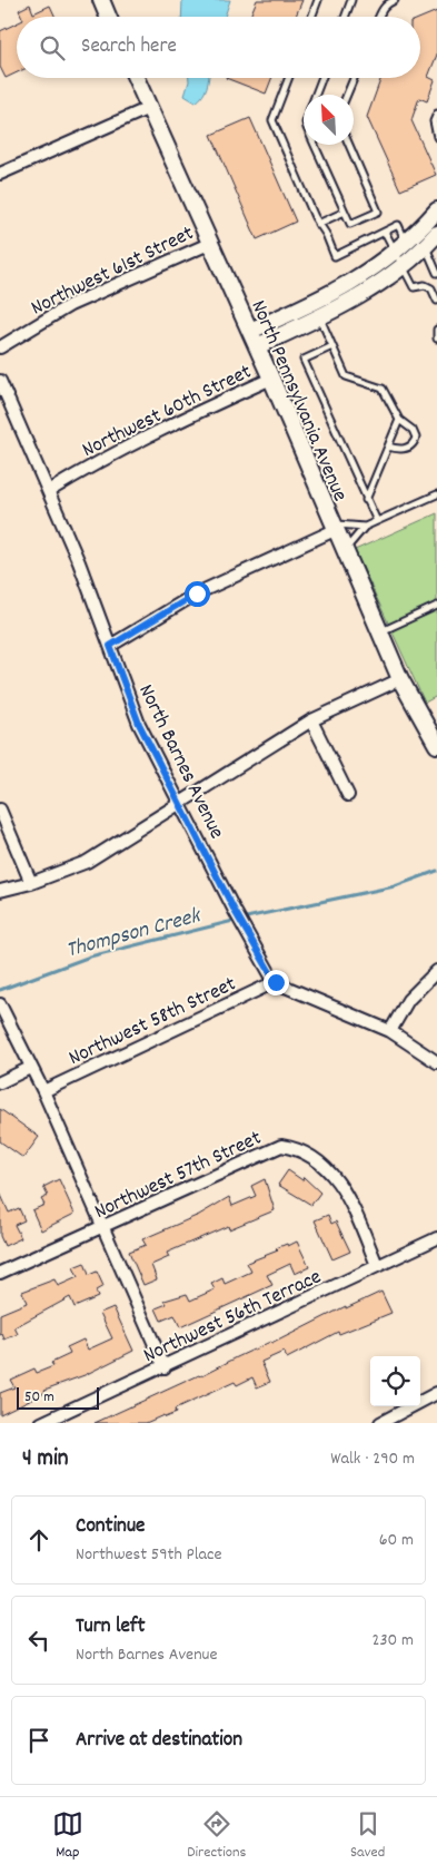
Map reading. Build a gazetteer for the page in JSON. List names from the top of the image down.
{
  "streets": {
    "main road": ["North Pennsylvania Avenue"],
    "street": [
      "Northwest 61st Street",
      "Northwest 60th Street",
      "North Barnes Avenue",
      "Northwest 58th Street",
      "Northwest 57th Street",
      "Northwest 56th Terrace"
    ]
  },
  "crossings": [
    ["Northwest 61st Street", "North Pennsylvania Avenue"],
    ["North Pennsylvania Avenue", "Northwest 60th Street"],
    ["Northwest 60th Street", "North Barnes Avenue"],
    ["North Barnes Avenue", "Northwest 58th Street"],
    ["Northwest 57th Street", "Northwest 56th Terrace"]
  ],
  "water": ["Thompson Creek"],
  "scale_bar": "50 m",
  "north": "top left",
  "page": {
    "search": "Search here",
    "scale": "50 m",
    "heading": ["4 min", "Walk · 290 m"],
    "list": [
      ["Continue", "Northwest 59th Place", "60 m"],
      ["Turn left", "North Barnes Avenue", "230 m"],
      "Arrive at destination"
    ],
    "nav": ["Map", "Directions", "Saved"]
  }
}
